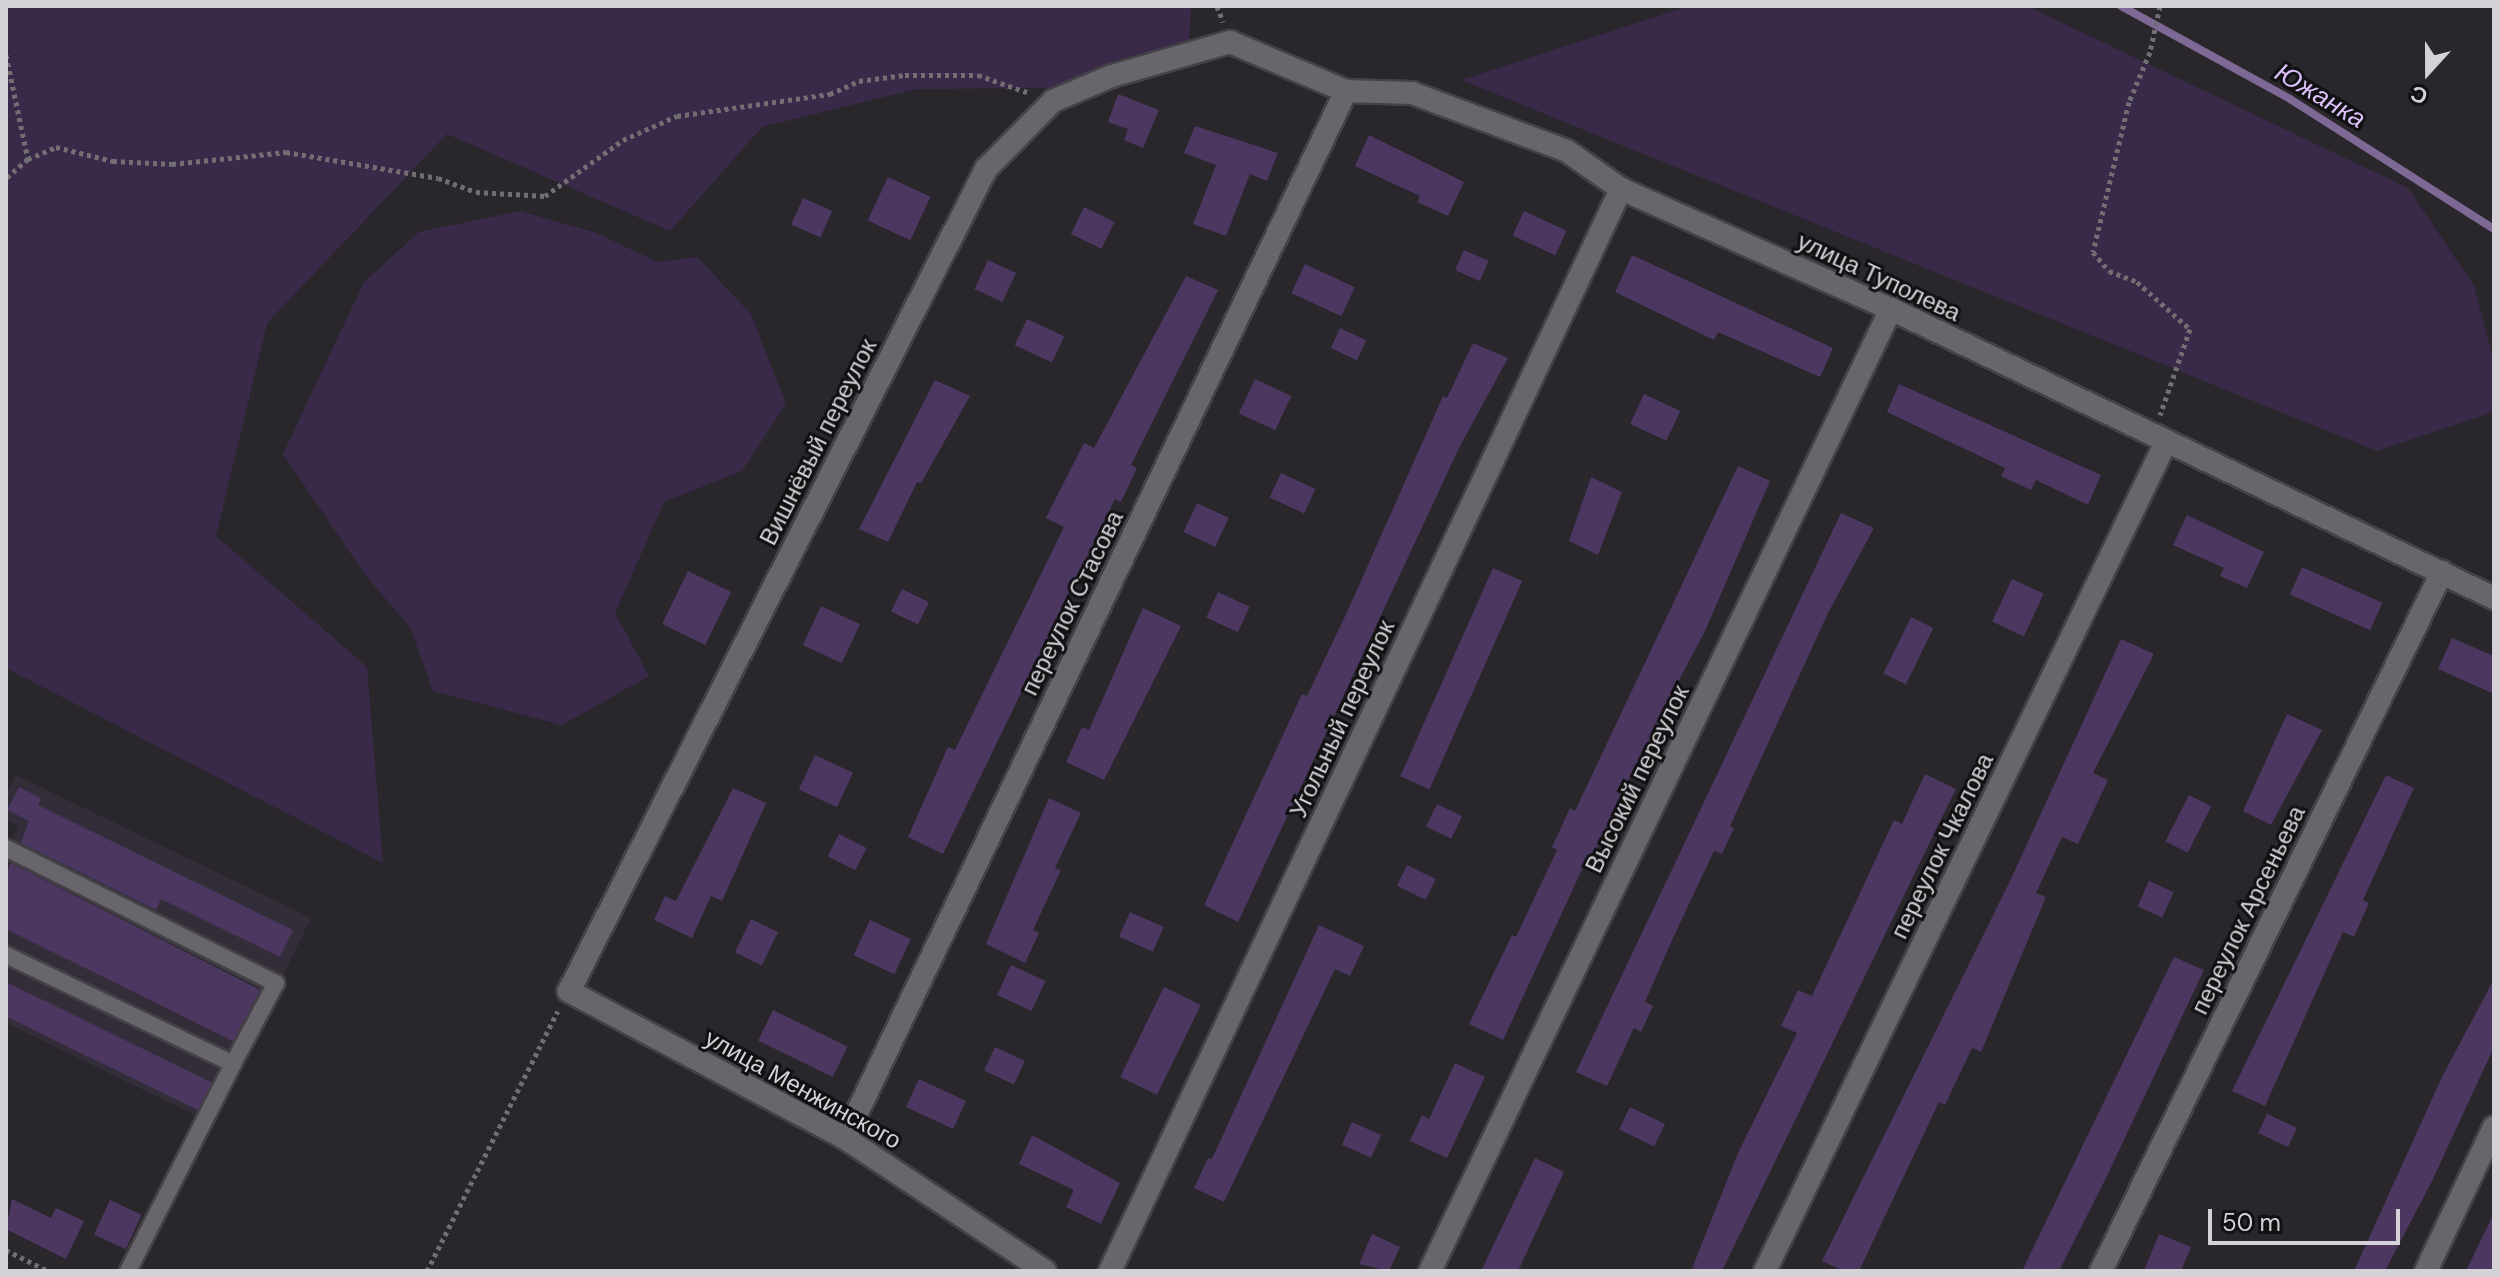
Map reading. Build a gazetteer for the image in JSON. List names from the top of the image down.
{
  "streets": {
    "street": [
      "улица Туполева",
      "Вишнёвый переулок",
      "переулок Стасова",
      "Угольный переулок",
      "Высокий переулок",
      "переулок Чкалова",
      "переулок Арсеньева",
      "улица Менжинского"
    ]
  },
  "crossings": [
    ["улица Туполева", "Вишнёвый переулок"],
    ["улица Туполева", "переулок Стасова"],
    ["улица Туполева", "Угольный переулок"],
    ["улица Туполева", "Высокий переулок"],
    ["улица Туполева", "переулок Чкалова"],
    ["улица Туполева", "переулок Арсеньева"],
    ["Вишнёвый переулок", "улица Менжинского"],
    ["переулок Стасова", "улица Менжинского"]
  ],
  "water": ["Южанка"],
  "scale_bar": "50 m",
  "north": "bottom"
}
